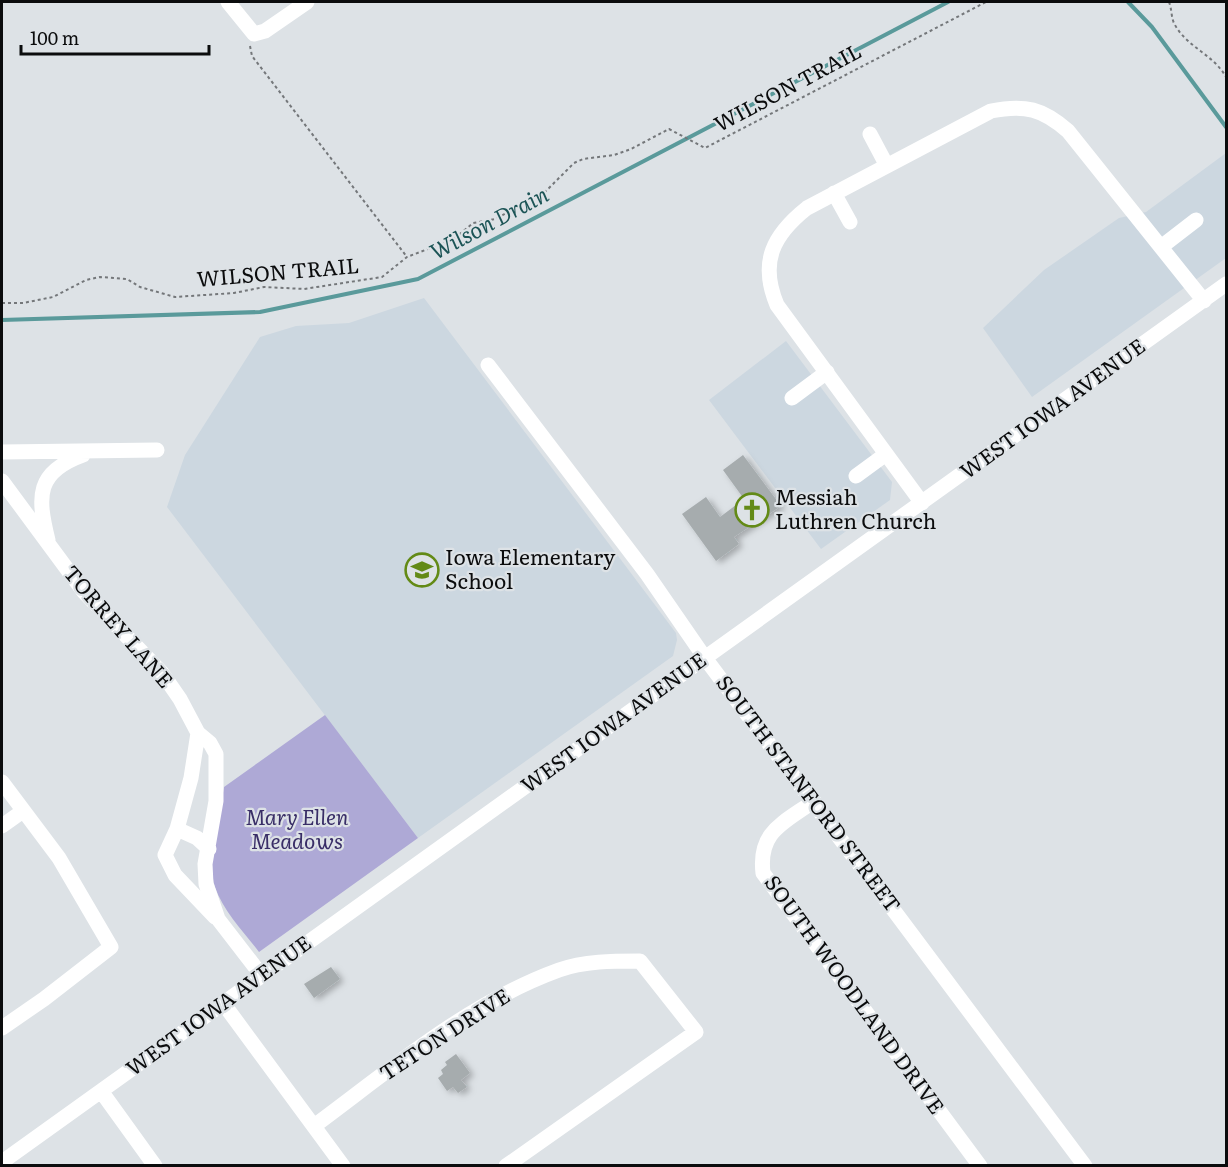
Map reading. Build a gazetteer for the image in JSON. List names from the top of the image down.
{
  "streets": {
    "street": [
      "WEST IOWA AVENUE",
      "TORREY LANE",
      "SOUTH STANFORD STREET",
      "SOUTH WOODLAND DRIVE",
      "TETON DRIVE"
    ],
    "path": ["WILSON TRAIL"]
  },
  "crossings": [
    ["WEST IOWA AVENUE", "TORREY LANE"],
    ["WEST IOWA AVENUE", "SOUTH STANFORD STREET"],
    ["SOUTH STANFORD STREET", "SOUTH WOODLAND DRIVE"]
  ],
  "water": ["Wilson Drain"],
  "parks": ["Mary Ellen Meadows"],
  "places": {
    "church": ["Messiah Luthren Church"],
    "school or university": ["Iowa Elementary School"]
  },
  "scale_bar": "100 m"
}
